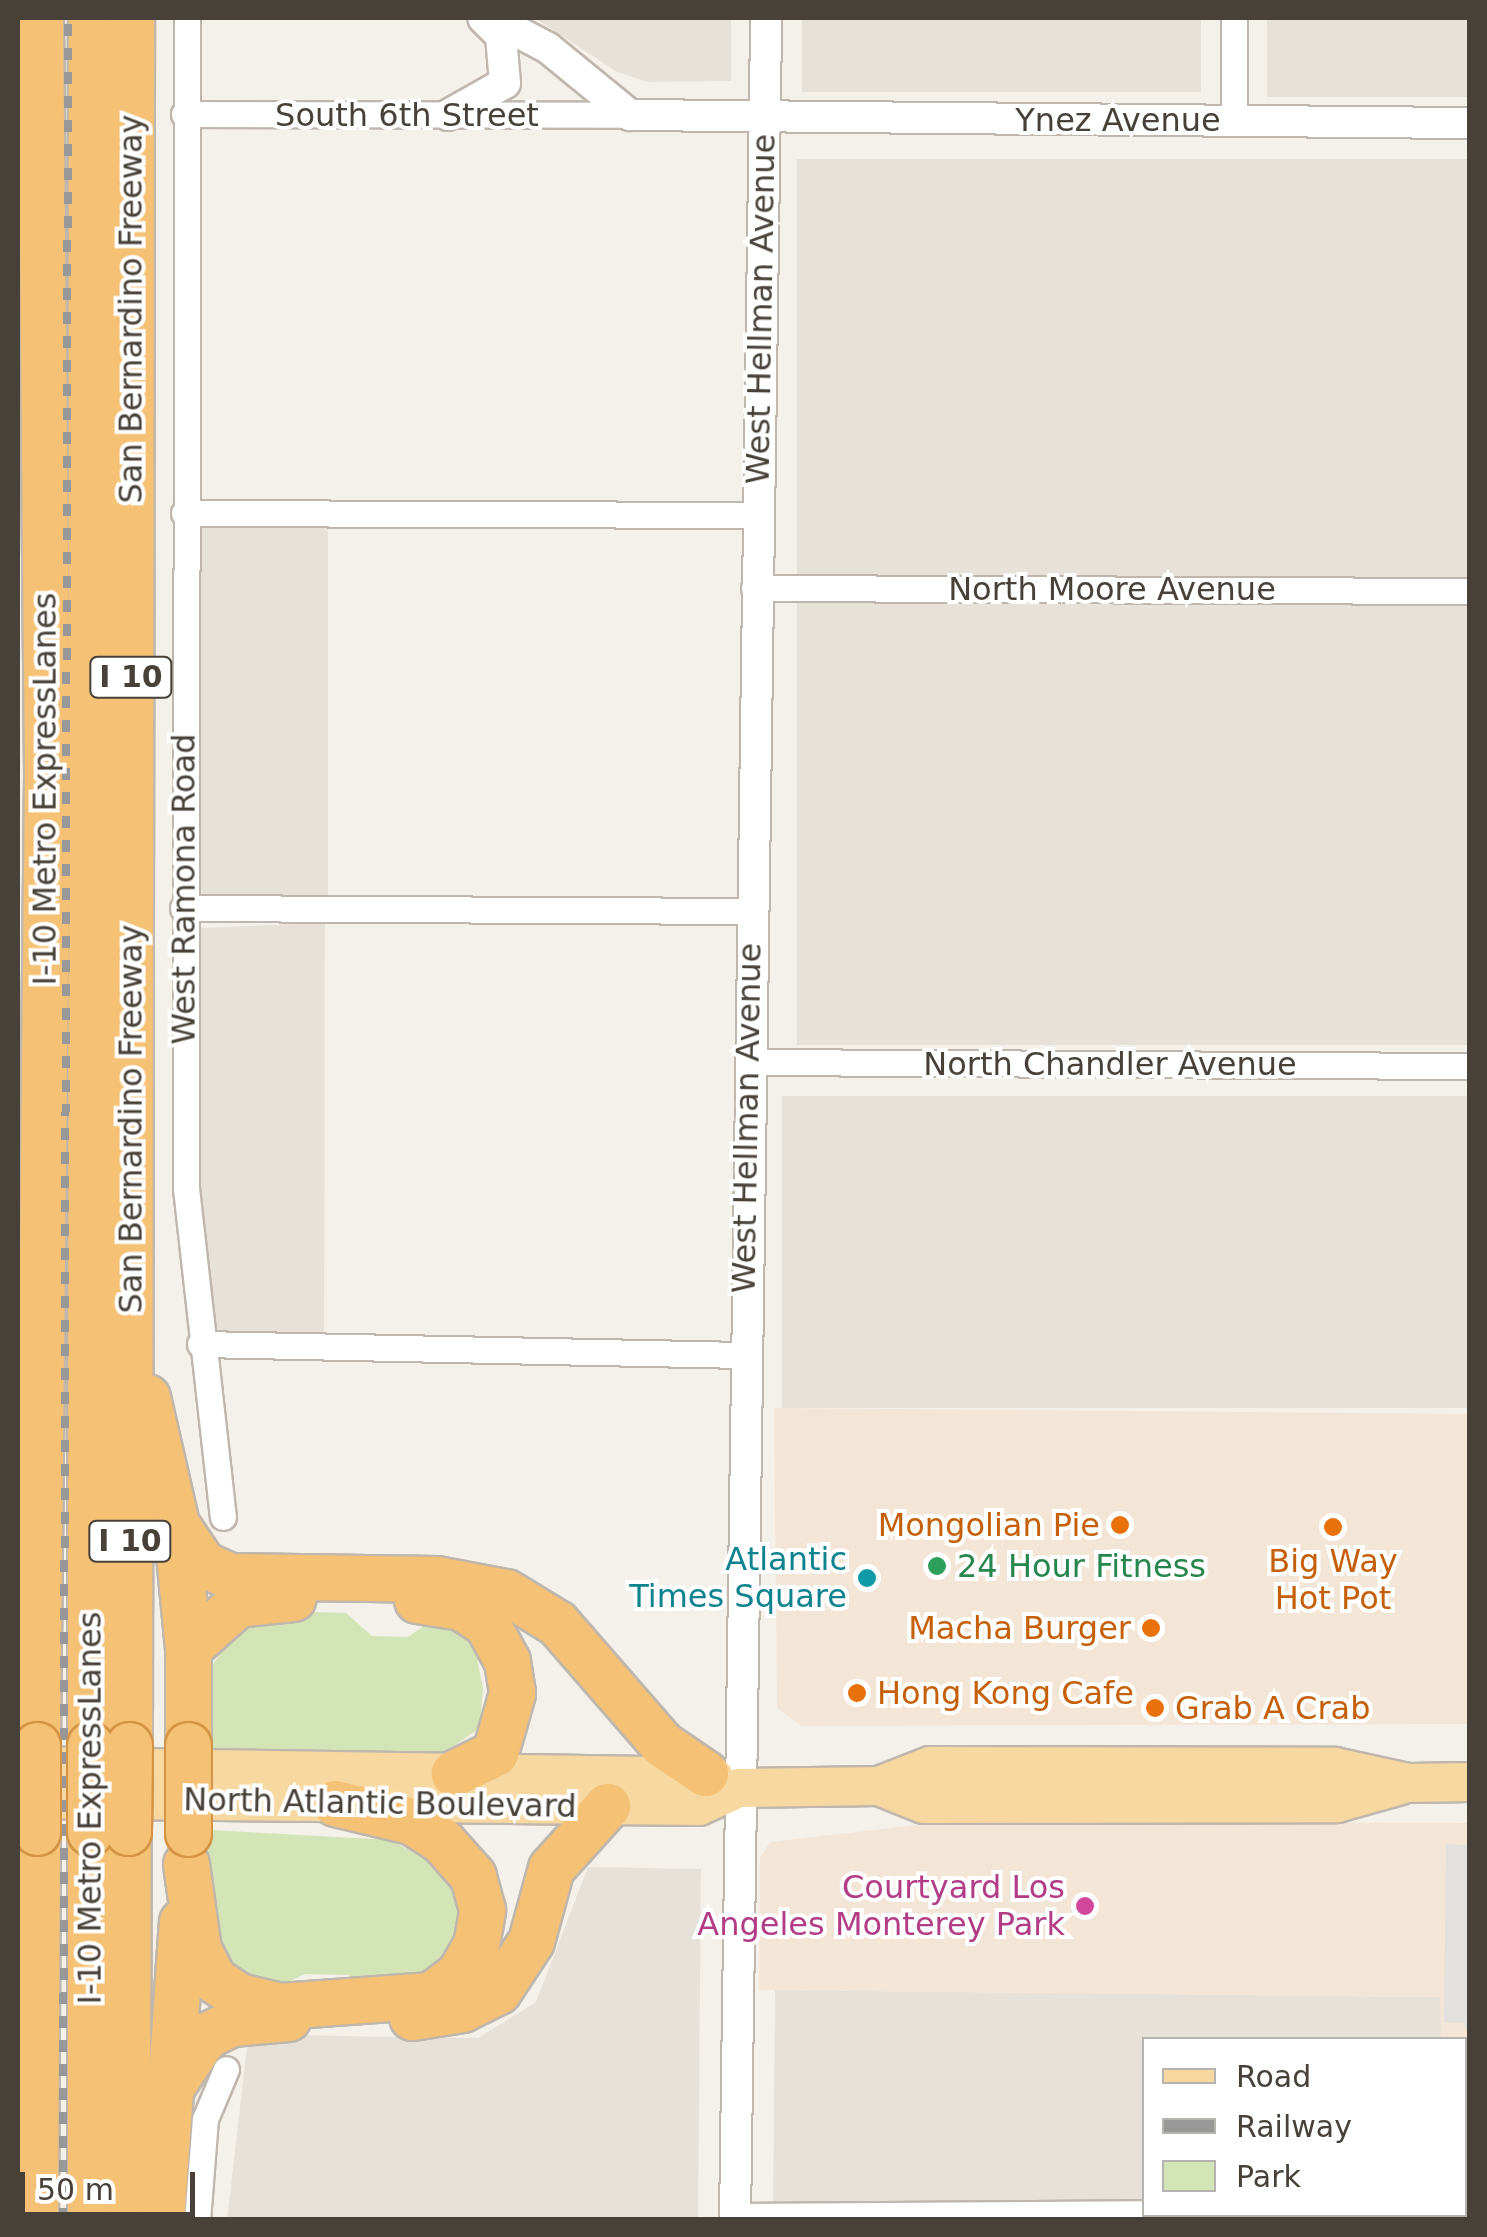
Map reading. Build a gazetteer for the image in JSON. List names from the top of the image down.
{
  "streets": {
    "highway": ["San Bernardino Freeway", "I 10", "I-10 Metro ExpressLanes"],
    "main road": ["North Atlantic Boulevard"],
    "street": [
      "South 6th Street",
      "Ynez Avenue",
      "West Hellman Avenue",
      "North Moore Avenue",
      "West Ramona Road",
      "North Chandler Avenue"
    ]
  },
  "crossings": [
    ["South 6th Street", "Ynez Avenue"],
    ["South 6th Street", "West Hellman Avenue"],
    ["South 6th Street", "West Ramona Road"],
    ["Ynez Avenue", "West Hellman Avenue"],
    ["San Bernardino Freeway", "I-10 Metro ExpressLanes"],
    ["West Hellman Avenue", "North Moore Avenue"],
    ["West Hellman Avenue", "North Chandler Avenue"],
    ["West Hellman Avenue", "North Atlantic Boulevard"],
    ["I-10 Metro ExpressLanes", "North Atlantic Boulevard"]
  ],
  "places": [
    "Mongolian Pie",
    "Big Way Hot Pot",
    "24 Hour Fitness",
    "Atlantic Times Square",
    "Macha Burger",
    "Hong Kong Cafe",
    "Grab A Crab",
    "Courtyard Los Angeles Monterey Park"
  ],
  "legend": ["Road", "Railway", "Park"],
  "scale_bar": "50 m"
}
